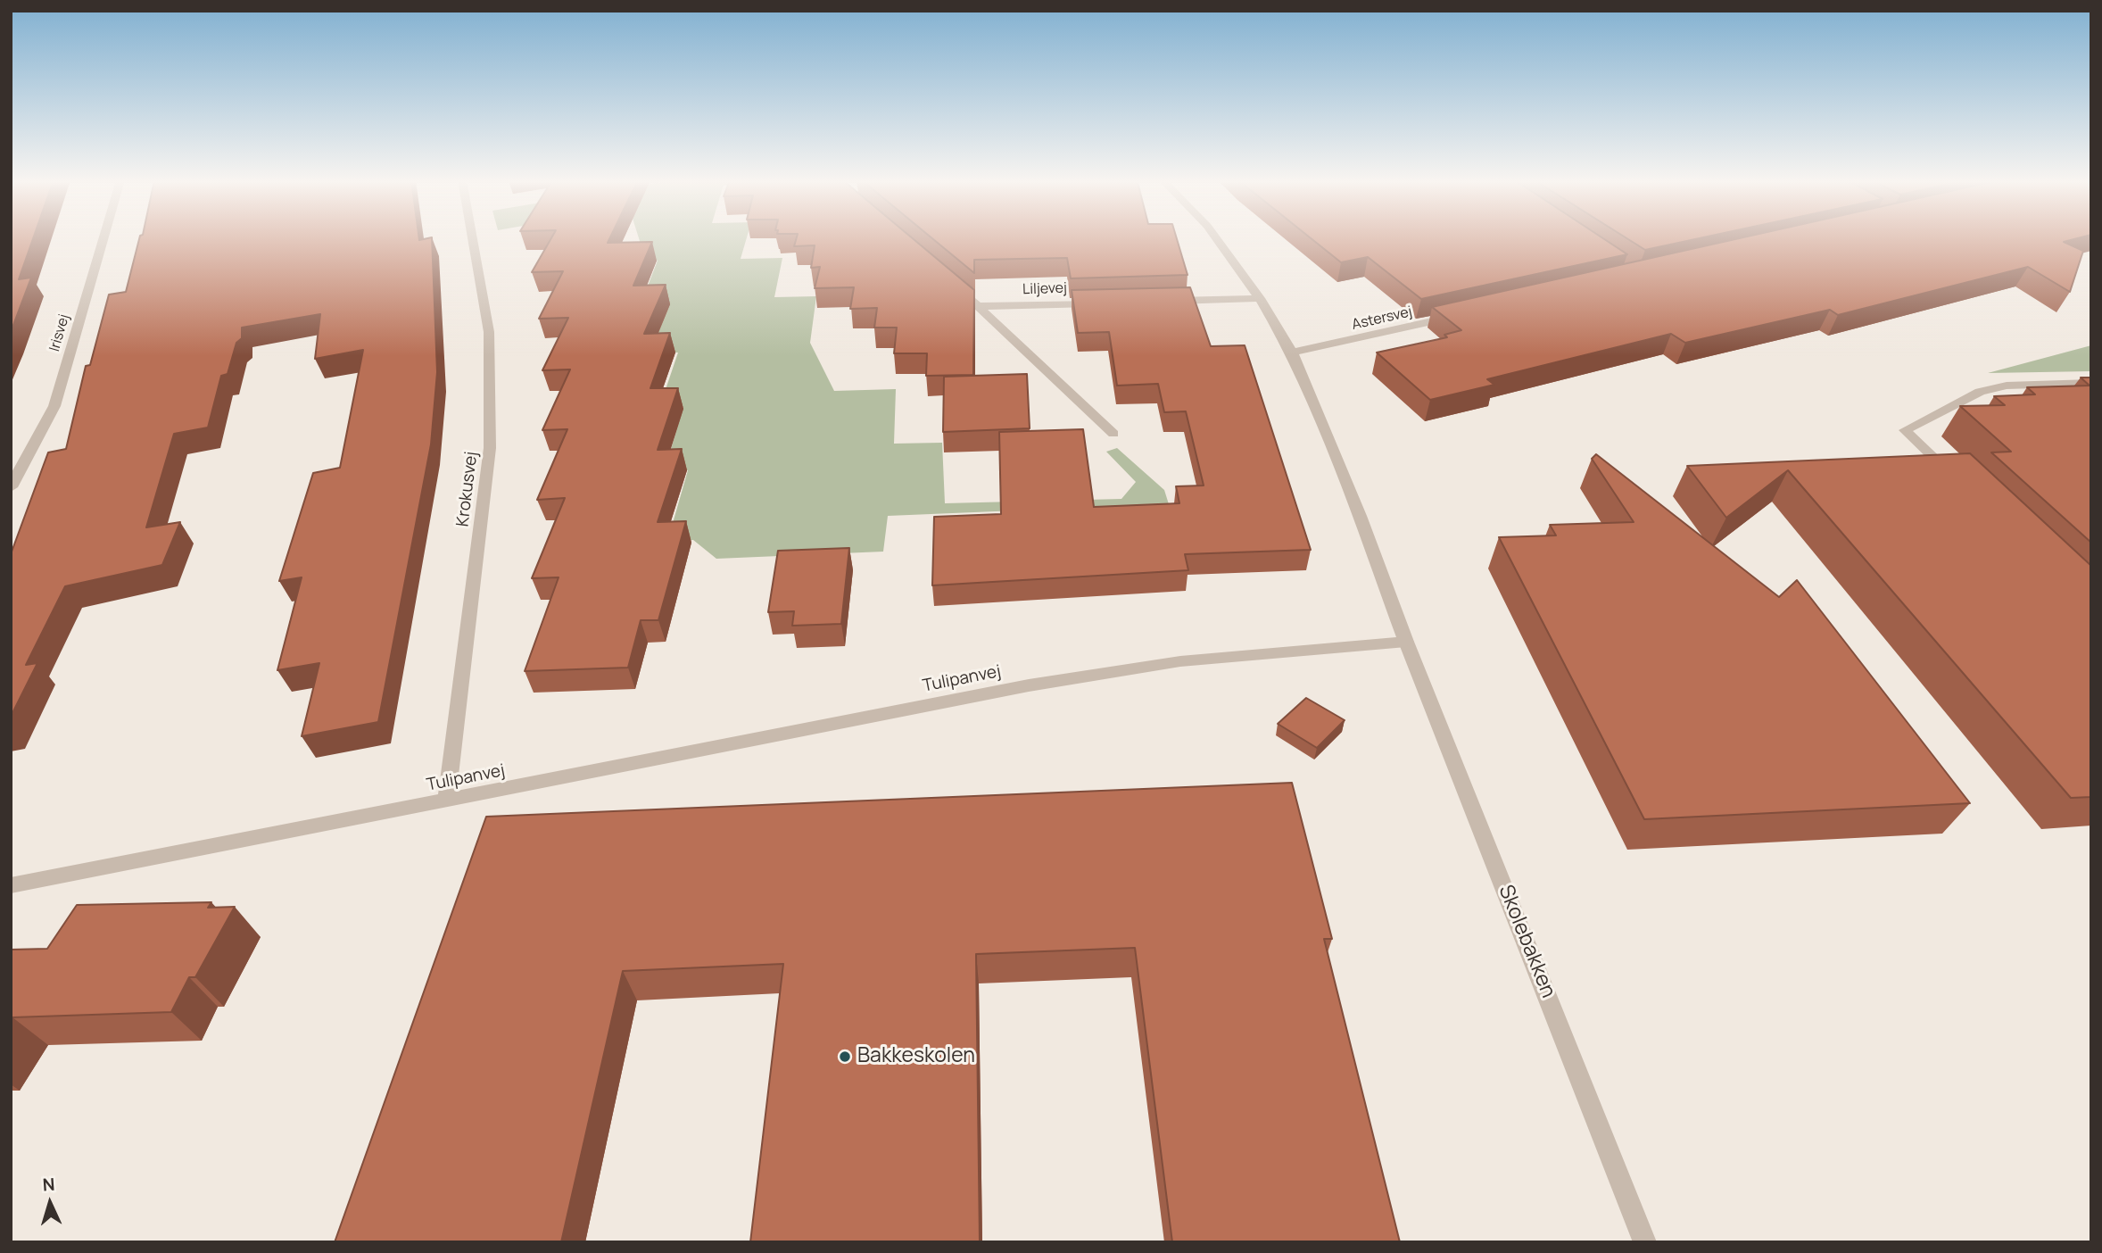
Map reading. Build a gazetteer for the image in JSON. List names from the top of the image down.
{
  "streets": {
    "street": [
      "Liljevej",
      "Astersvej",
      "Irisvej",
      "Krokusvej",
      "Tulipanvej",
      "Skolebakken"
    ]
  },
  "crossings": [
    ["Krokusvej", "Tulipanvej"],
    ["Tulipanvej", "Skolebakken"]
  ],
  "places": ["Bakkeskolen"],
  "north": "top"
}
